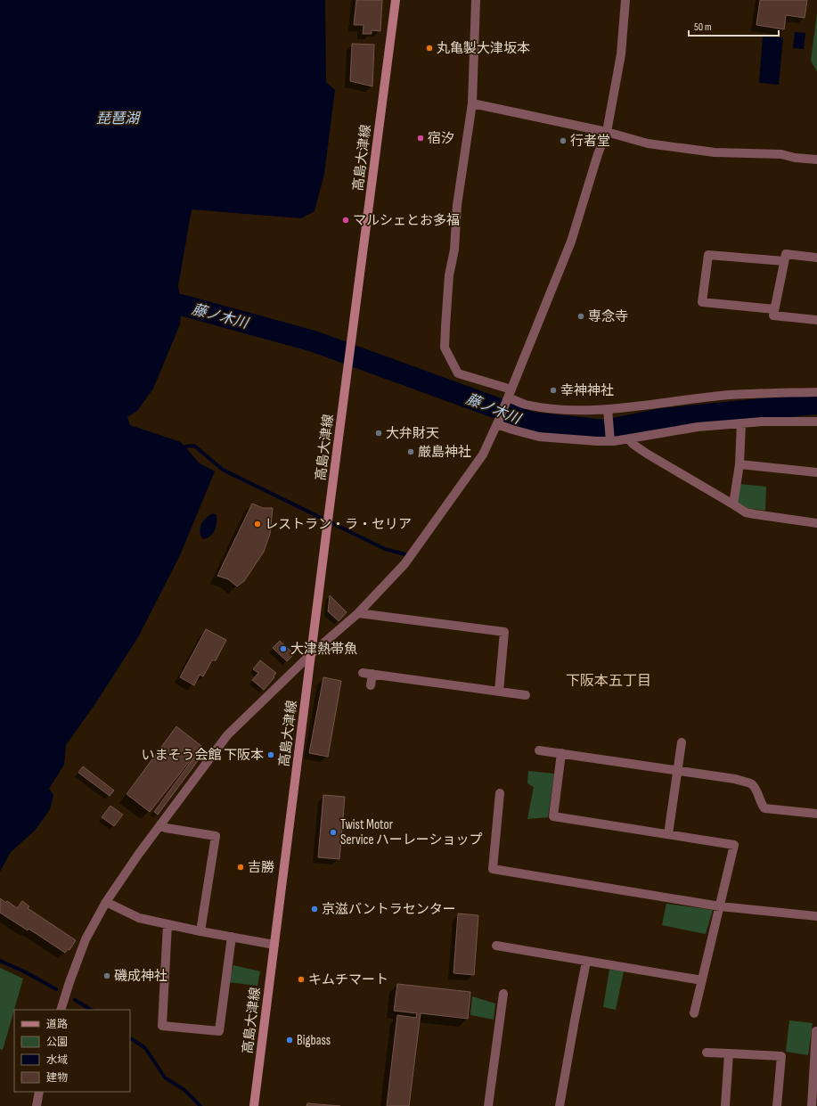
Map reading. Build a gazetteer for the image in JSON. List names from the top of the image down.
{
  "streets": {
    "main road": ["高島大津線"]
  },
  "districts": ["下阪本五丁目"],
  "water": ["琵琶湖", "藤ノ木川"],
  "places": [
    "丸亀製大津坂本",
    "宿汐",
    "行者堂",
    "マルシェとお多福",
    "専念寺",
    "幸神神社",
    "大弁財天",
    "厳島神社",
    "レストラン・ラ・セリア",
    "大津熱帯魚",
    "いまそう会館 下阪本",
    "Twist Motor Service ハーレーショップ",
    "吉勝",
    "京滋バントラセンター",
    "磯成神社",
    "キムチマート",
    "Bigbass"
  ],
  "legend": [
    "道路",
    "公園",
    "水域",
    "建物"
  ],
  "scale_bar": "50 m"
}
